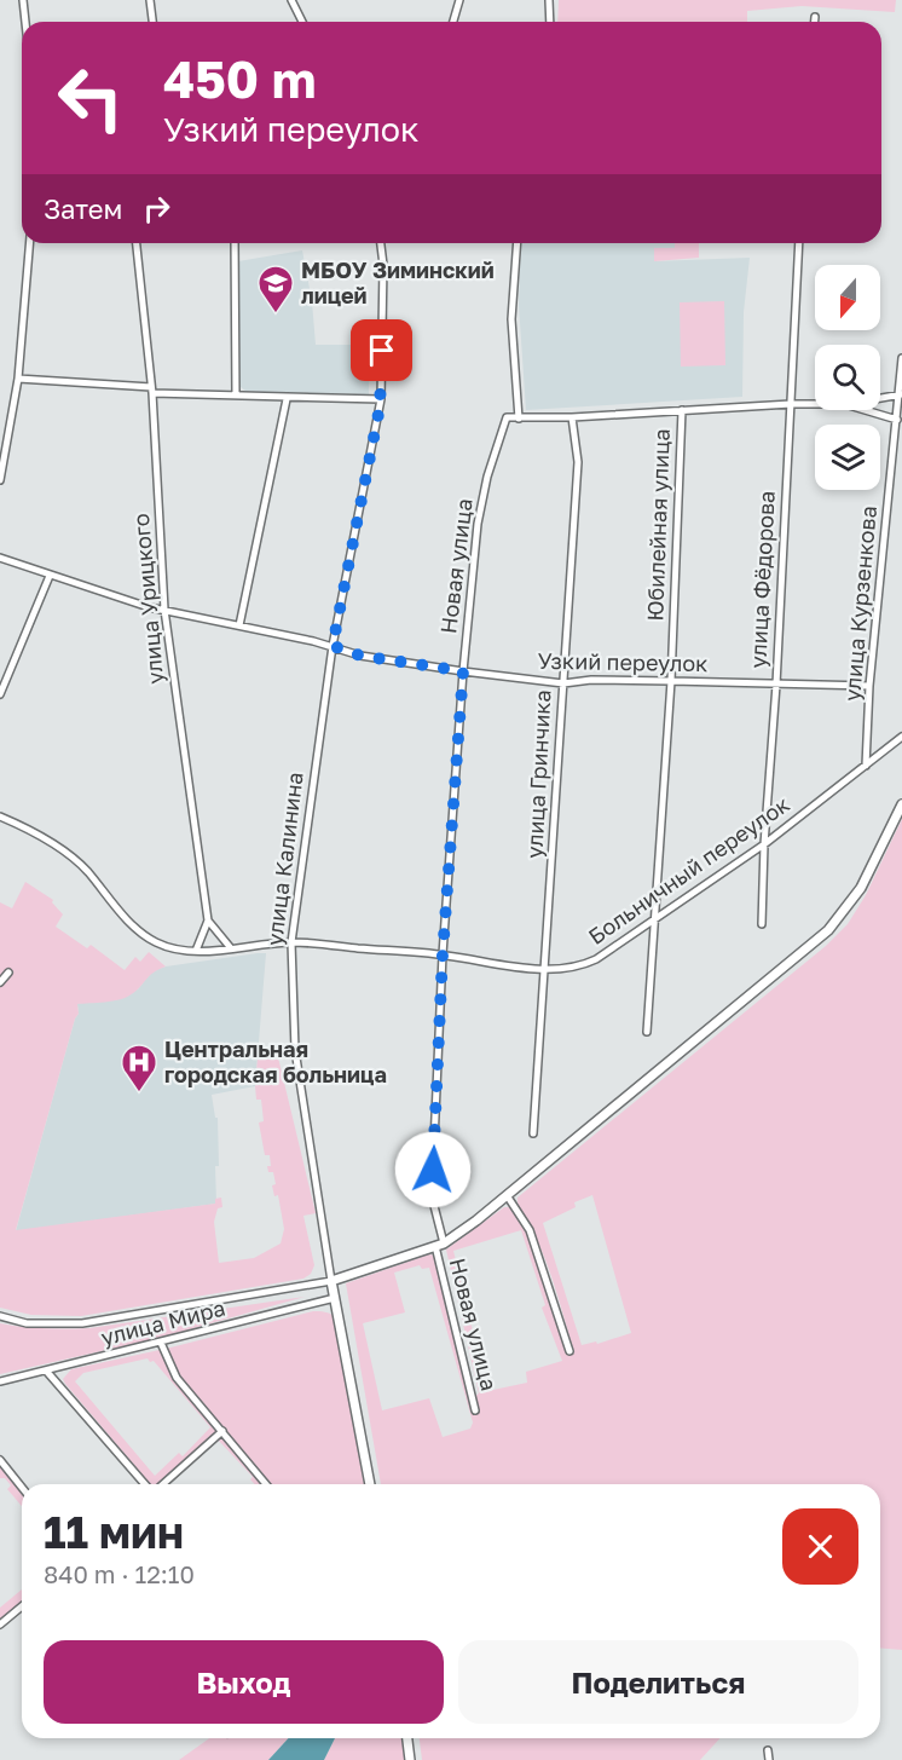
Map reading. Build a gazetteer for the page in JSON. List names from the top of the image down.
{
  "streets": {
    "street": [
      "Юбилейная улица",
      "Новая улица",
      "улица Фёдорова",
      "улица Урицкого",
      "улица Курзенкова",
      "Узкий переулок",
      "улица Гринчика",
      "улица Калинина",
      "Больничный переулок",
      "улица Мира"
    ]
  },
  "crossings": [
    ["Юбилейная улица", "Узкий переулок"],
    ["Юбилейная улица", "Больничный переулок"],
    ["Новая улица", "Узкий переулок"],
    ["Новая улица", "Больничный переулок"],
    ["улица Фёдорова", "Узкий переулок"],
    ["улица Фёдорова", "Больничный переулок"],
    ["улица Урицкого", "Узкий переулок"],
    ["улица Курзенкова", "Узкий переулок"],
    ["улица Курзенкова", "Больничный переулок"],
    ["Узкий переулок", "улица Гринчика"],
    ["Узкий переулок", "улица Калинина"],
    ["улица Гринчика", "Больничный переулок"],
    ["улица Калинина", "Больничный переулок"],
    ["улица Калинина", "улица Мира"]
  ],
  "places": {
    "school or university": ["МБОУ Зиминский лицей"],
    "hospital": ["Центральная городская больница"]
  },
  "north": "bottom",
  "page": {
    "turn": ["450 m", "Узкий переулок"],
    "then": "Затем",
    "heading": ["11 мин", "840 m · 12:10"],
    "buttons": ["Выход", "Поделиться"]
  }
}
